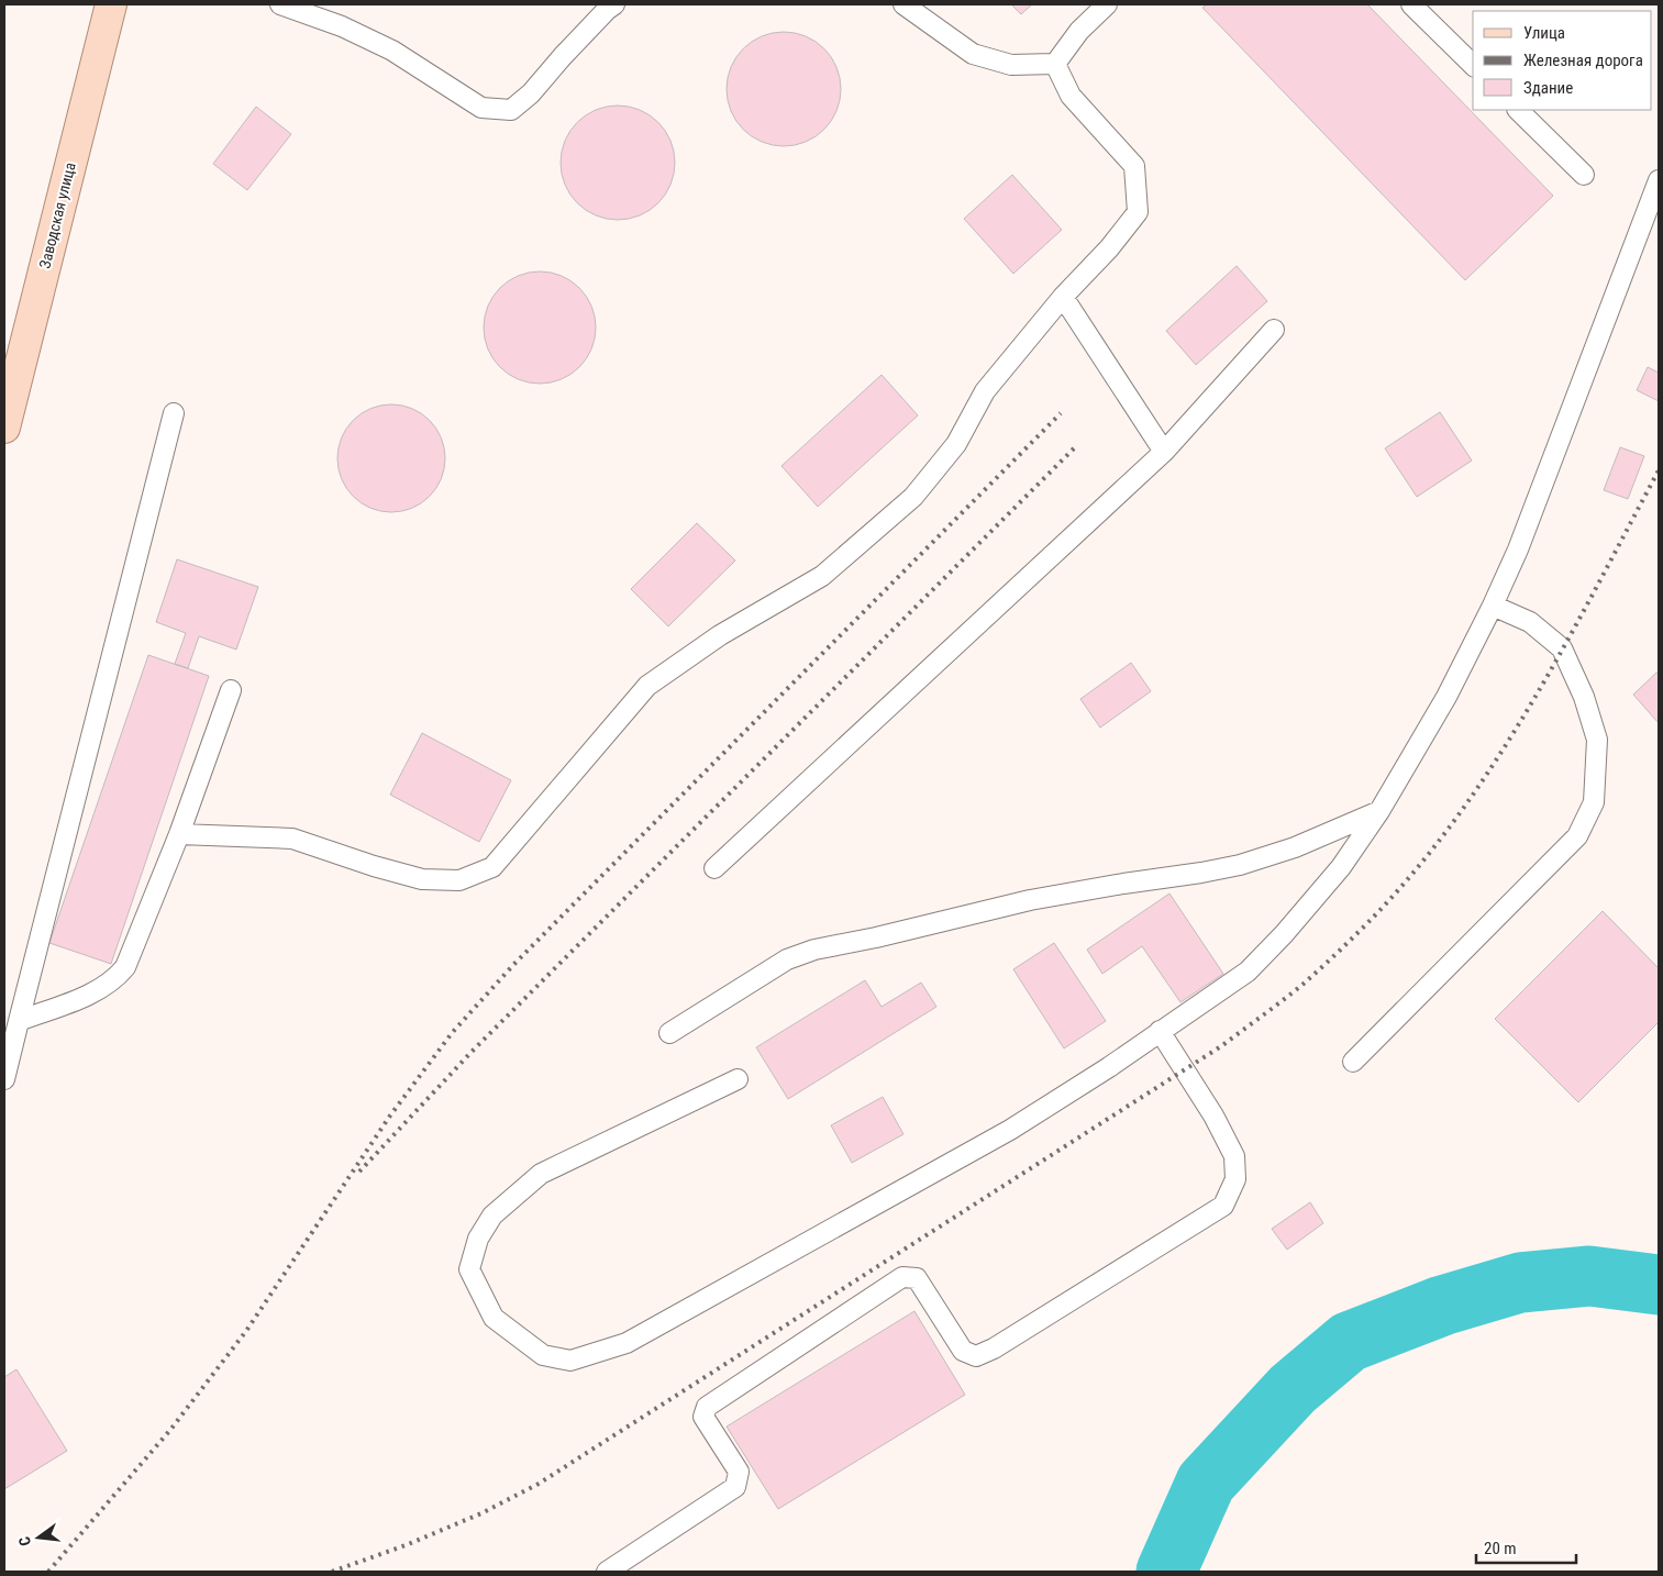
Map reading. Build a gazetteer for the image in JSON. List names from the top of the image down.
{
  "streets": {
    "main road": ["Заводская улица"]
  },
  "legend": ["Улица", "Железная дорога", "Здание"],
  "scale_bar": "20 m",
  "north": "left"
}
